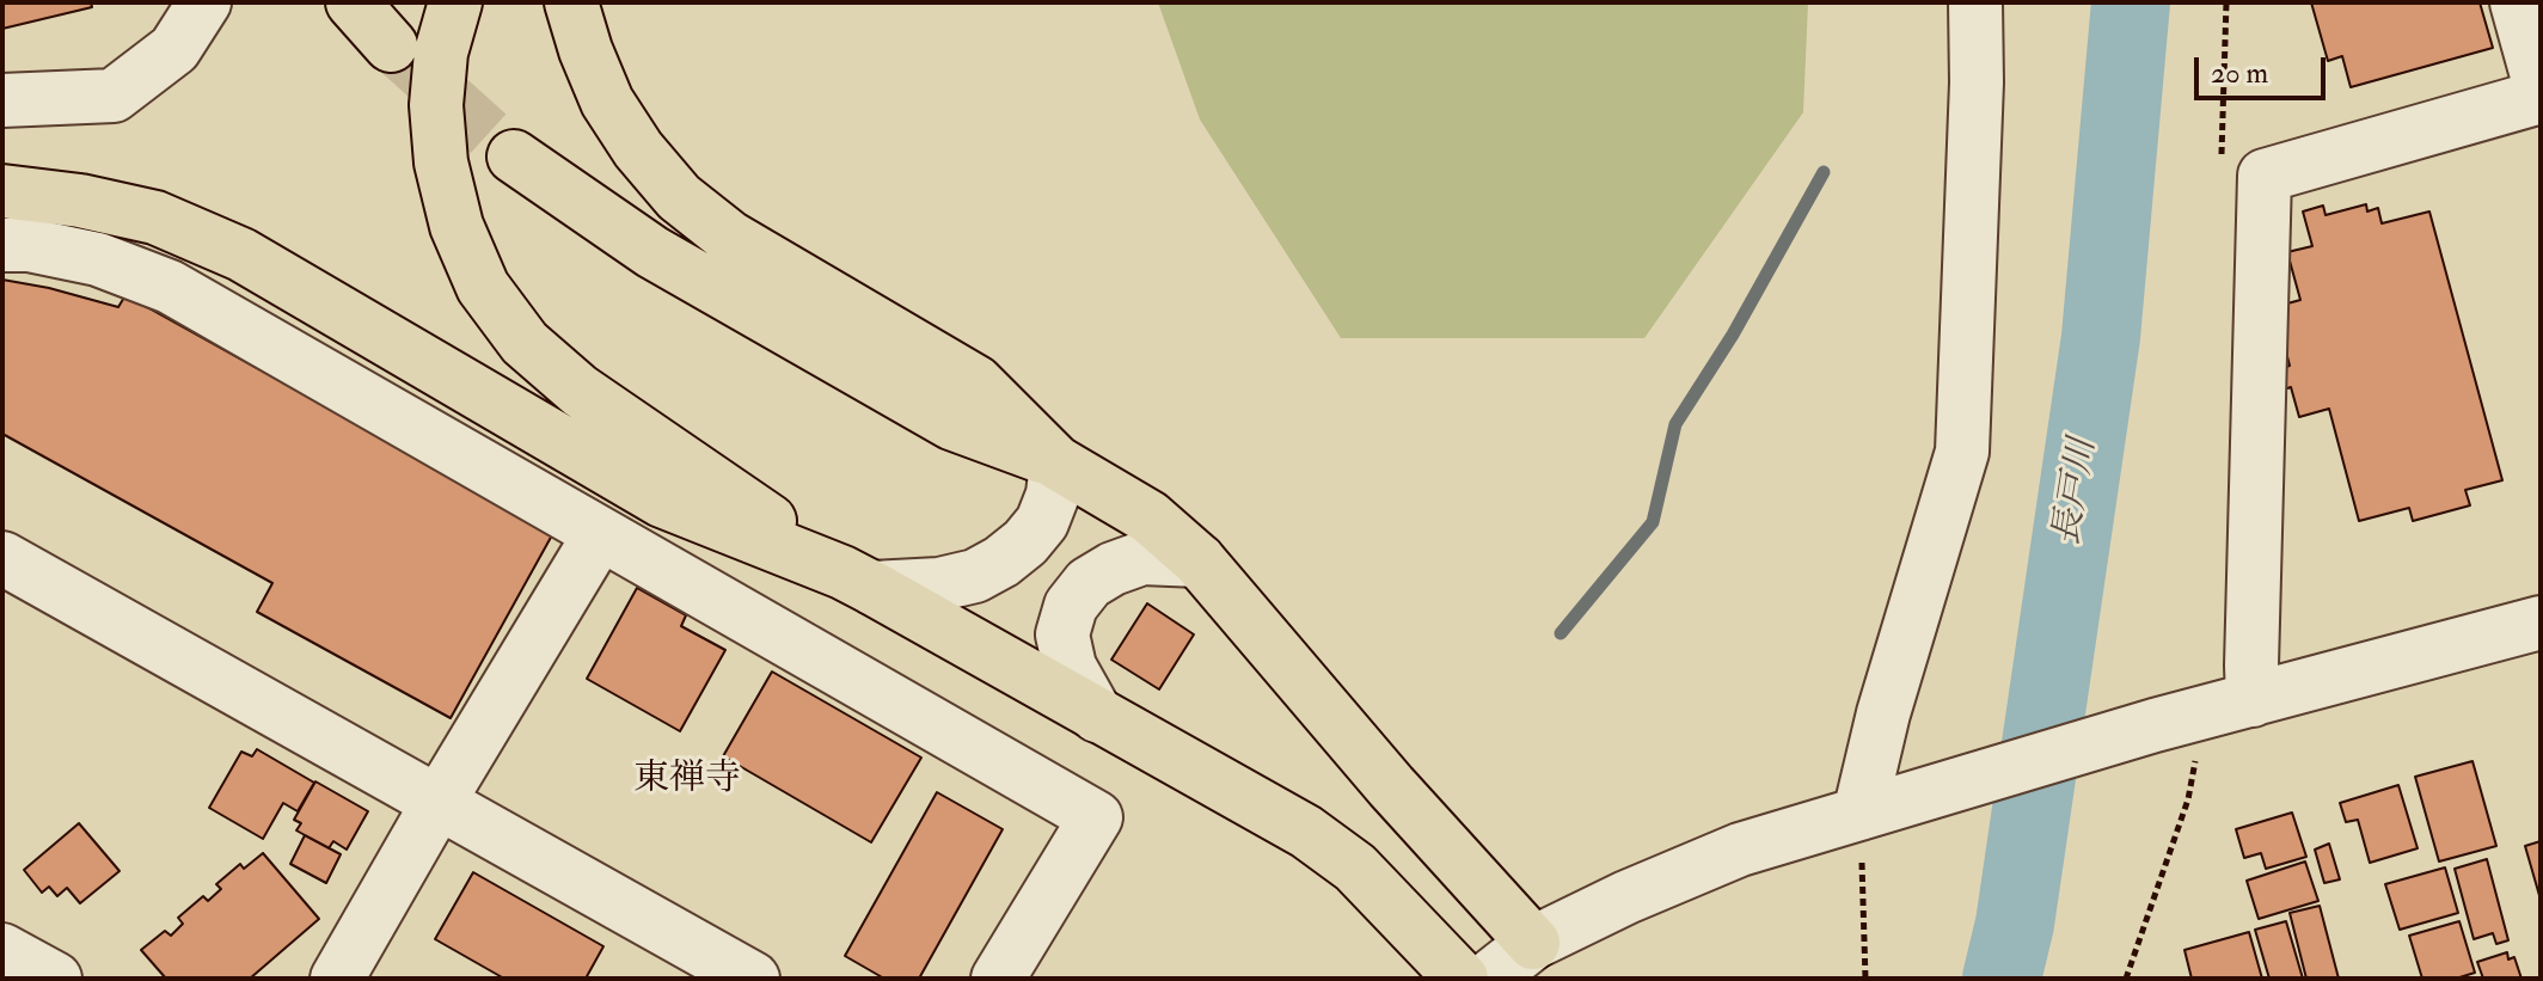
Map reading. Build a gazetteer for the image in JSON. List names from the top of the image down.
{
  "districts": ["東禅寺"],
  "water": ["長戸川"],
  "scale_bar": "20 m"
}
